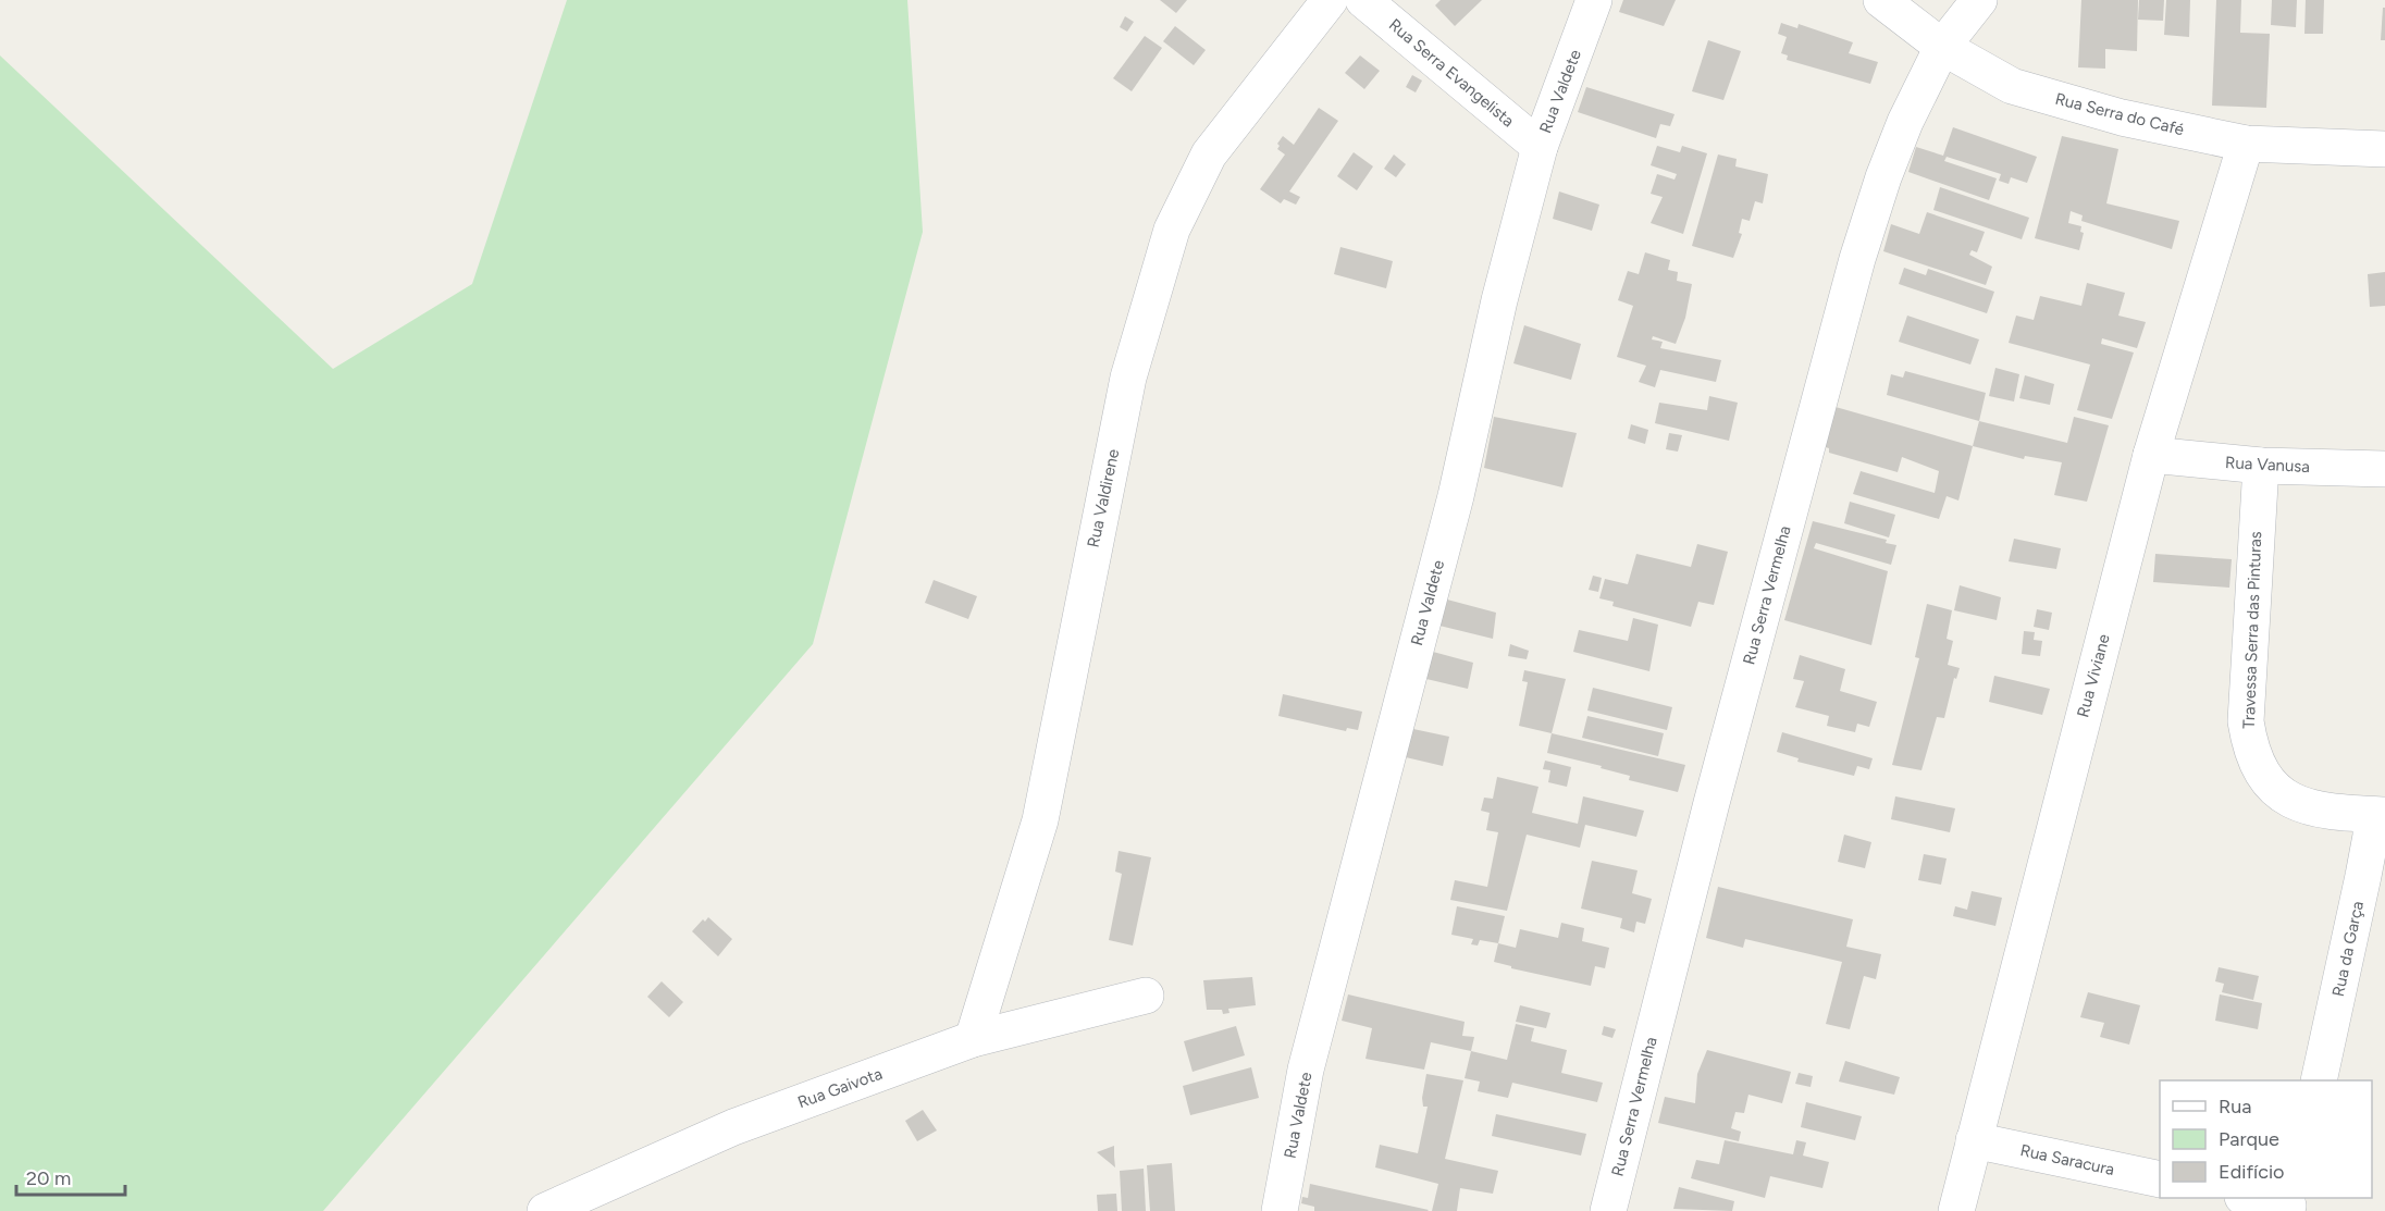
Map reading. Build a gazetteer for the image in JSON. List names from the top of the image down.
{
  "streets": {
    "street": [
      "Rua Serra Evangelista",
      "Rua Valdete",
      "Rua Serra do Café",
      "Rua Vanusa",
      "Rua Valdirene",
      "Rua Serra Vermelha",
      "Travessa Serra das Pinturas",
      "Rua Viviane",
      "Rua da Garça",
      "Rua Gaivota",
      "Rua Saracura"
    ]
  },
  "crossings": [
    ["Rua Serra Evangelista", "Rua Valdete"],
    ["Rua Serra do Café", "Rua Serra Vermelha"],
    ["Rua Serra do Café", "Rua Viviane"],
    ["Rua Vanusa", "Travessa Serra das Pinturas"],
    ["Rua Vanusa", "Rua Viviane"],
    ["Rua Valdirene", "Rua Gaivota"],
    ["Travessa Serra das Pinturas", "Rua da Garça"],
    ["Rua Viviane", "Rua Saracura"]
  ],
  "legend": ["Rua", "Parque", "Edifício"],
  "scale_bar": "20 m"
}
